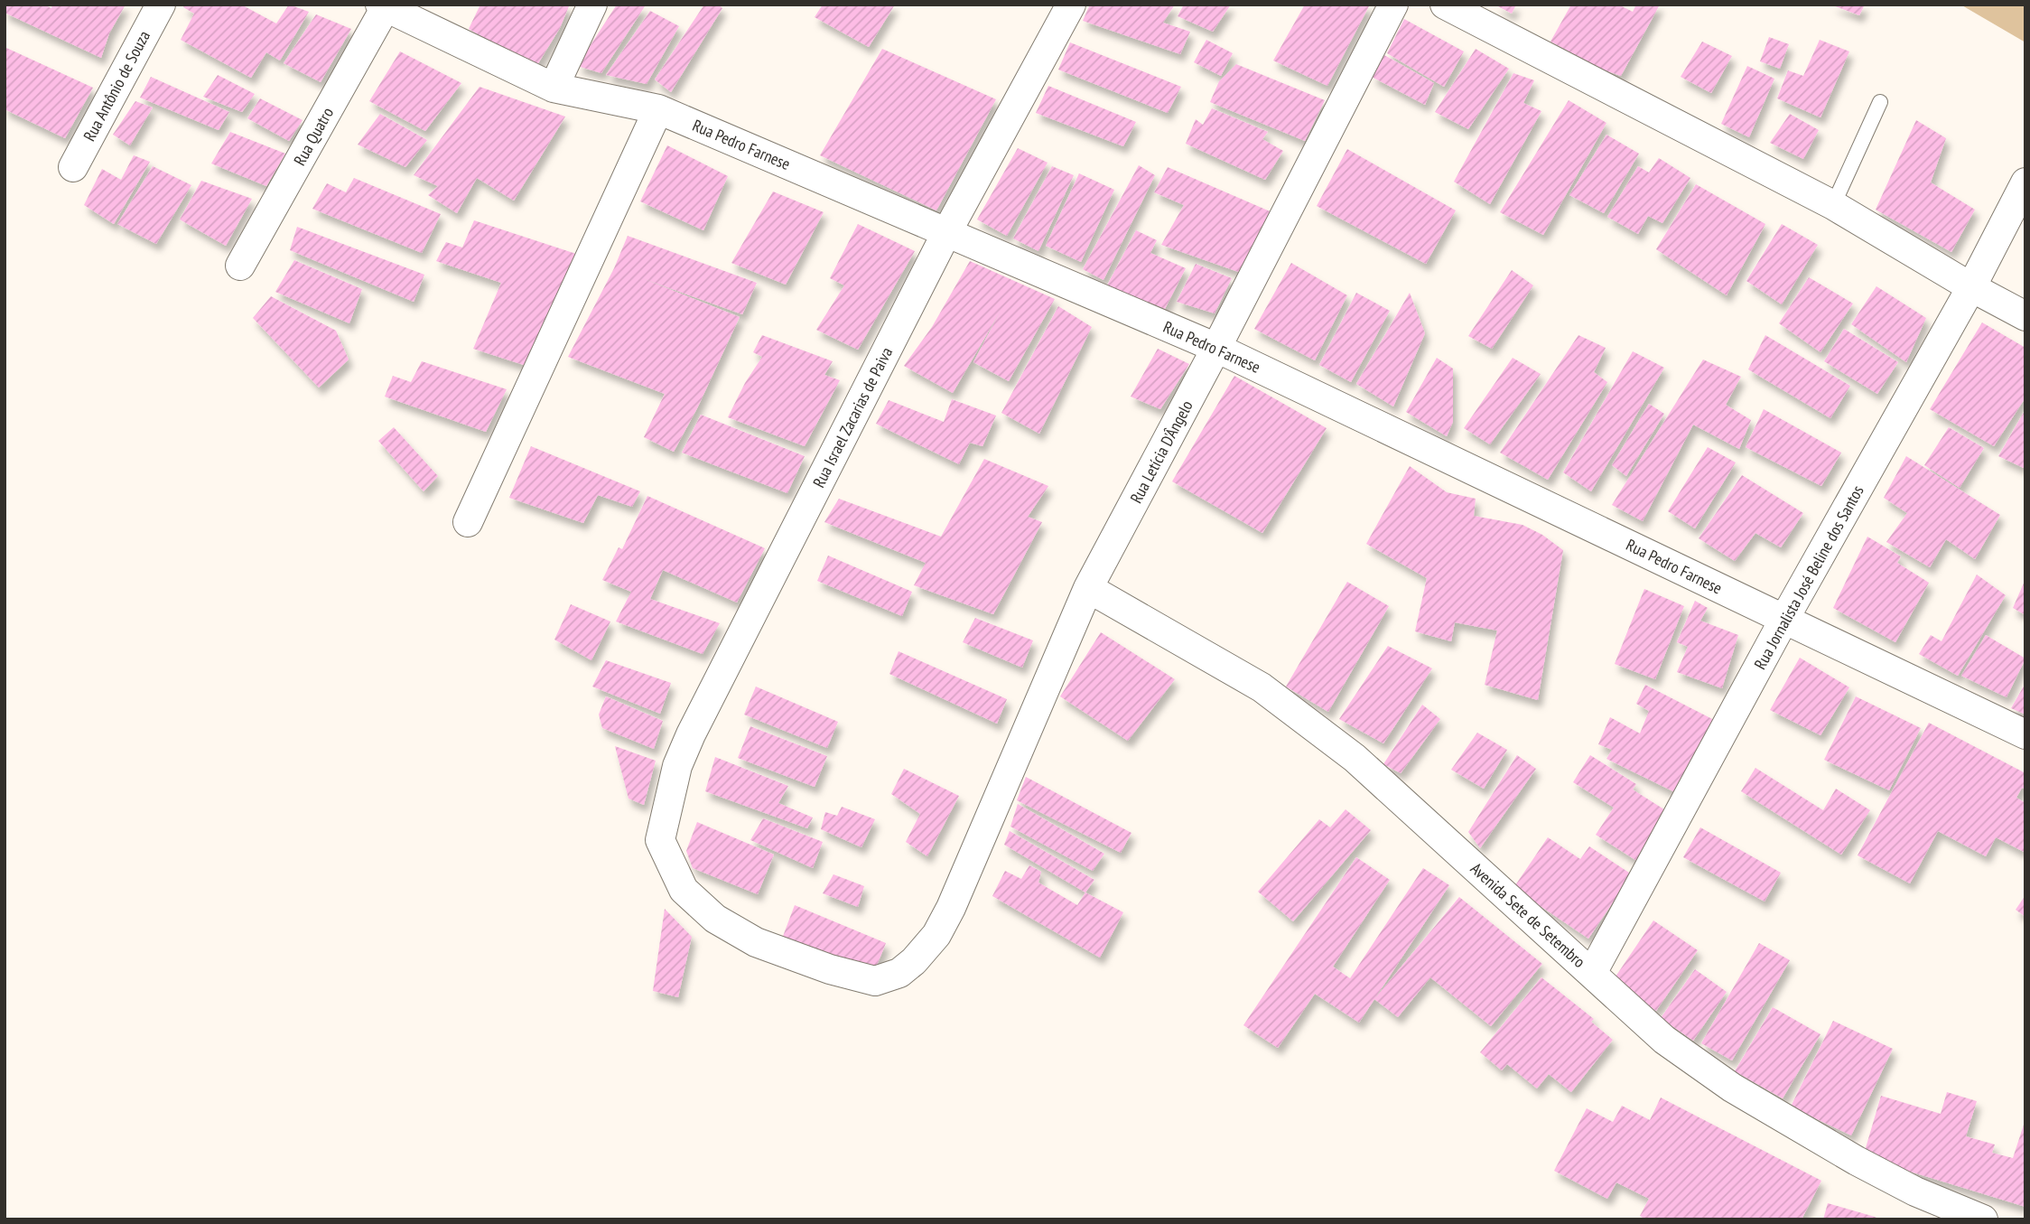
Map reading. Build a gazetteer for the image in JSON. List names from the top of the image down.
{
  "streets": {
    "street": [
      "Rua Antônio de Souza",
      "Rua Quatro",
      "Rua Pedro Farnese",
      "Rua Israel Zacarias de Paiva",
      "Rua Letícia D'Ângelo",
      "Rua Jornalista José Beline dos Santos",
      "Avenida Sete de Setembro"
    ]
  },
  "crossings": [
    ["Rua Quatro", "Rua Pedro Farnese"],
    ["Rua Pedro Farnese", "Rua Israel Zacarias de Paiva"],
    ["Rua Pedro Farnese", "Rua Letícia D'Ângelo"],
    ["Rua Pedro Farnese", "Rua Jornalista José Beline dos Santos"],
    ["Rua Israel Zacarias de Paiva", "Rua Letícia D'Ângelo"],
    ["Rua Letícia D'Ângelo", "Avenida Sete de Setembro"],
    ["Rua Jornalista José Beline dos Santos", "Avenida Sete de Setembro"]
  ]
}
